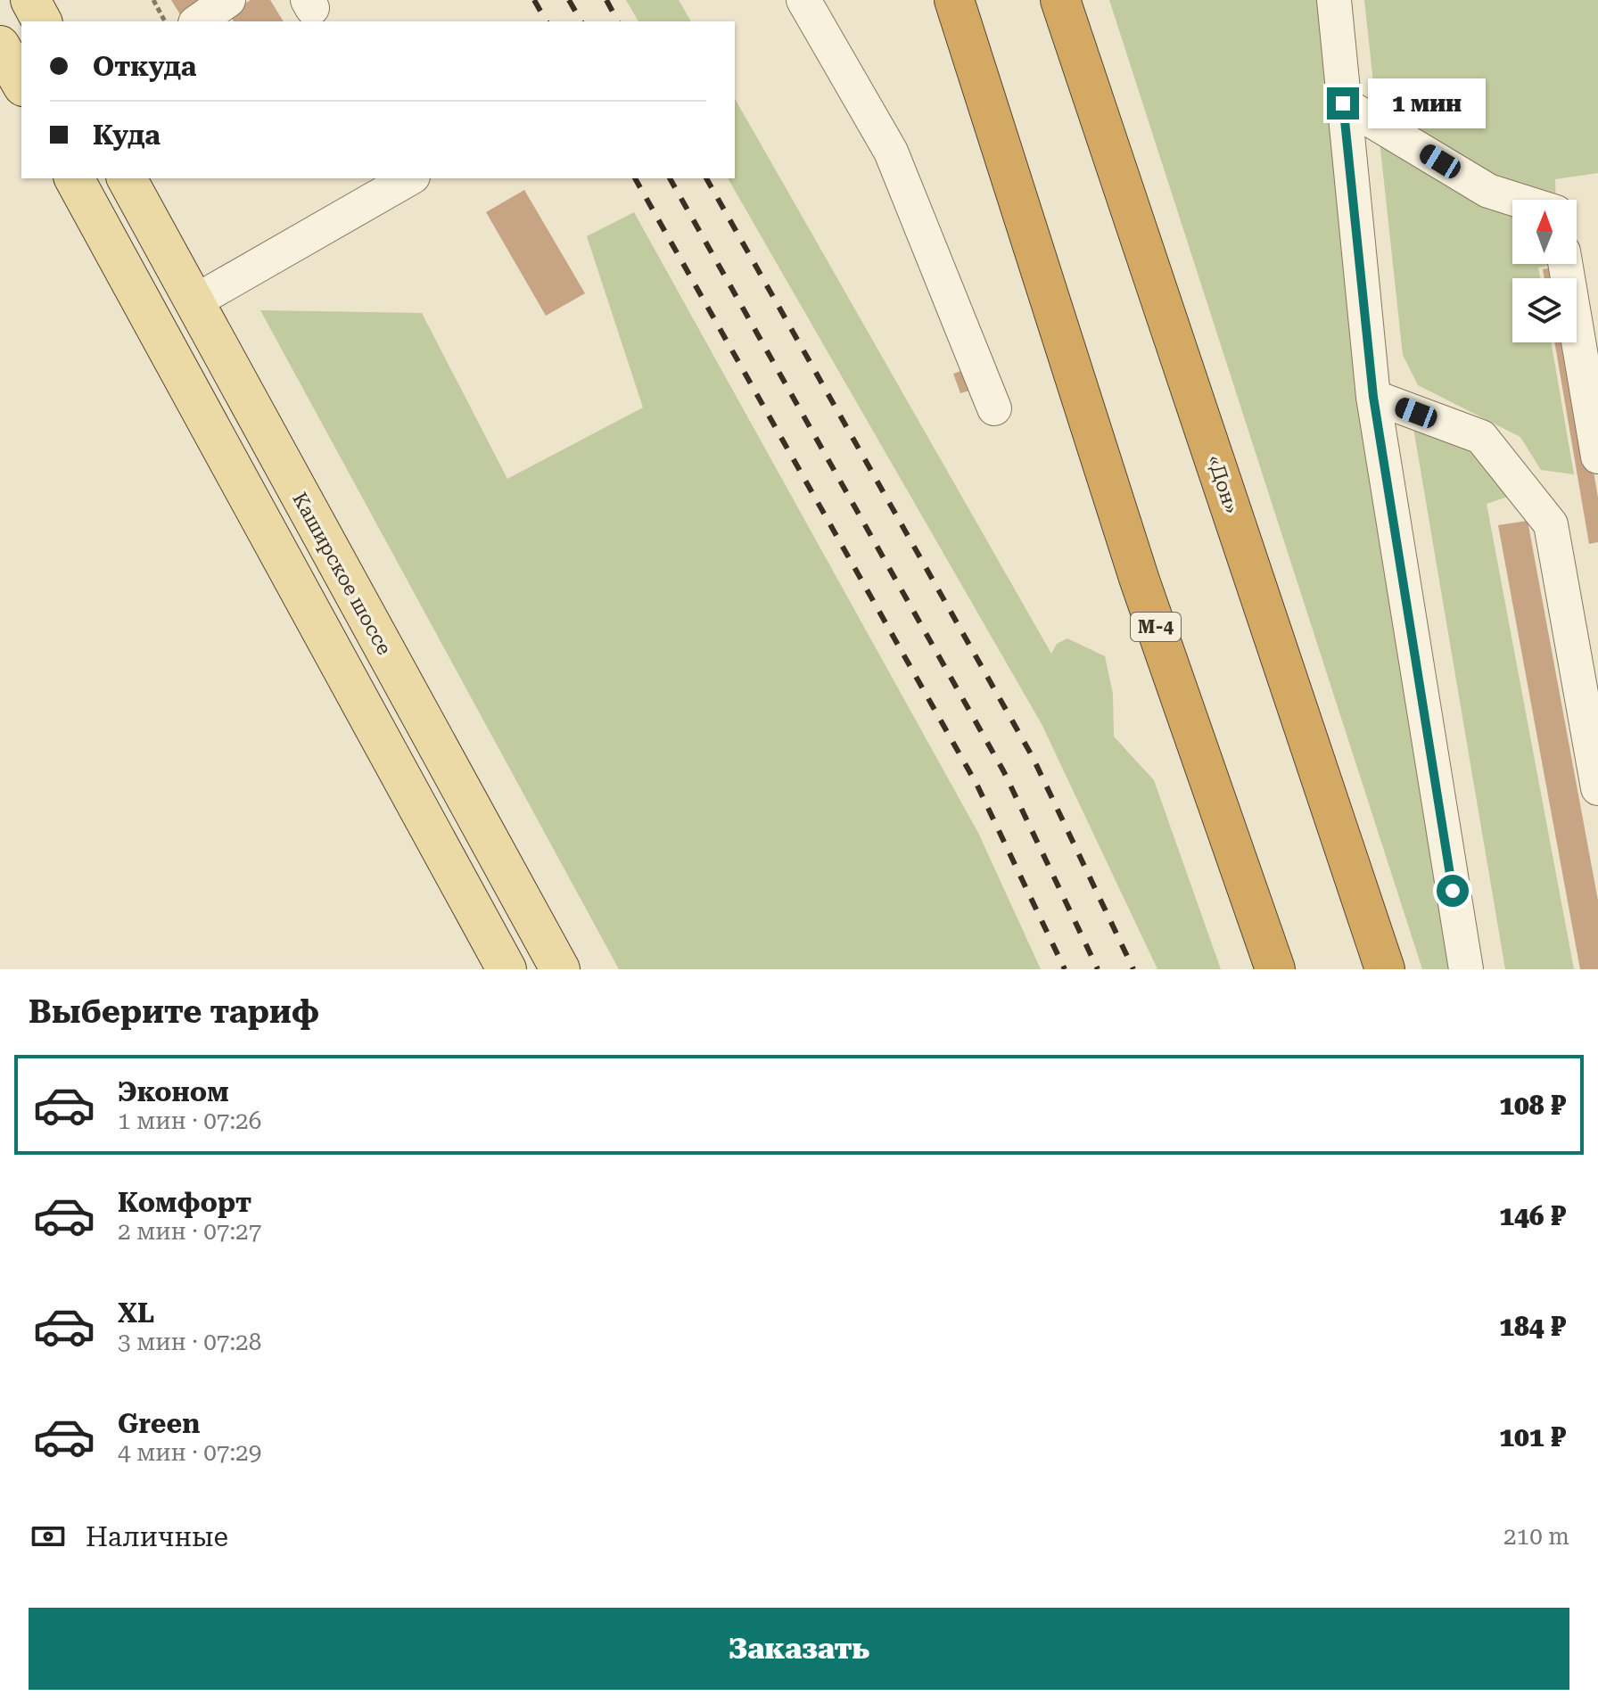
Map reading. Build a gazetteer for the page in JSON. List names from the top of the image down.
{
  "streets": {
    "highway": ["«Дон»", "М-4"],
    "main road": ["Каширское шоссе"]
  },
  "north": "top",
  "page": {
    "banner": ["Откуда", "Куда"],
    "bubble": "1 мин",
    "heading": "Выберите тариф",
    "list": [
      {
        "name": "Эконом",
        "note": "1 мин · 07:26",
        "value": "108 ₽"
      },
      {
        "name": "Комфорт",
        "note": "2 мин · 07:27",
        "value": "146 ₽"
      },
      {
        "name": "XL",
        "note": "3 мин · 07:28",
        "value": "184 ₽"
      },
      {
        "name": "Green",
        "note": "4 мин · 07:29",
        "value": "101 ₽"
      }
    ],
    "pay": ["Наличные", "210 m"],
    "buttons": "Заказать"
  }
}
